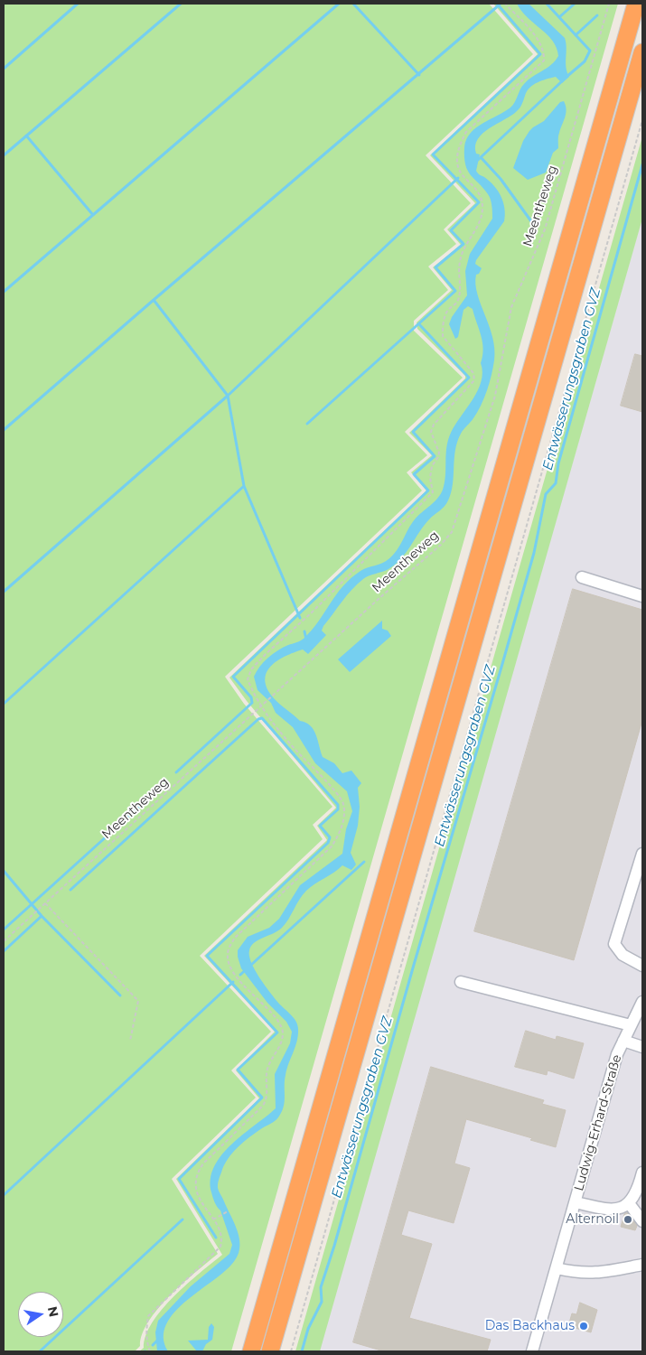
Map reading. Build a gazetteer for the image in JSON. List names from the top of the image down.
{
  "streets": {
    "street": ["Ludwig-Erhard-Straße"],
    "path": ["Meentheweg"]
  },
  "water": ["Entwässerungsgraben GVZ"],
  "places": ["Alternoil", "Das Backhaus"],
  "north": "right"
}
